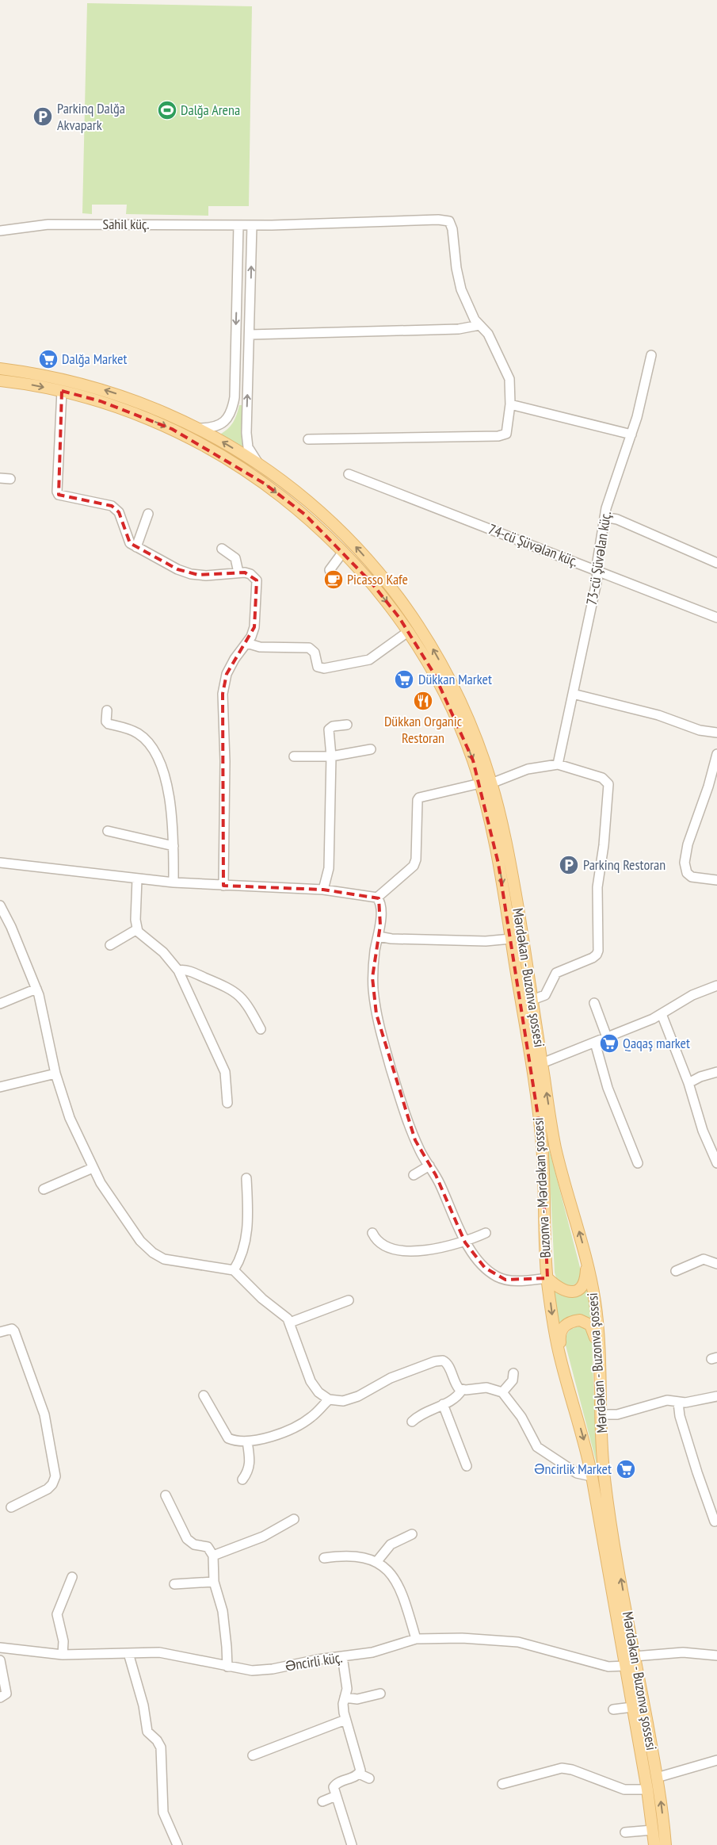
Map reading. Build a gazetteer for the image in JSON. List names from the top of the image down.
{
  "streets": {
    "main road": ["Mərdəkan - Buzonva şossesi", "Buzonva - Mərdəkan şossesi"],
    "street": [
      "Sahil küç.",
      "74-cü Şüvəlan küç.",
      "73-cü Şüvəlan küç.",
      "Əncirli küç."
    ]
  },
  "crossings": [
    ["74-cü Şüvəlan küç.", "73-cü Şüvəlan küç."],
    ["Buzonva - Mərdəkan şossesi", "Əncirli küç."]
  ],
  "one_way": ["Mərdəkan - Buzonva şossesi", "Buzonva - Mərdəkan şossesi"],
  "places": {
    "sports": ["Dalğa Arena"],
    "parking": ["Parkinq Dalğa Akvapark", "Parkinq Restoran"],
    "supermarket": [
      "Dalğa Market",
      "Dükkan Market",
      "Qaqaş market",
      "Əncirlik Market"
    ],
    "cafe": ["Picasso Kafe"],
    "restaurant": ["Dükkan Organic Restoran"]
  }
}
